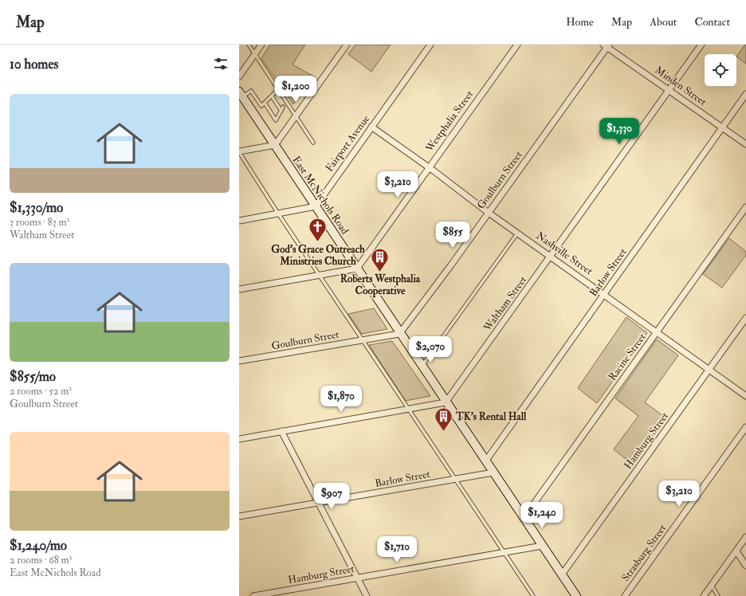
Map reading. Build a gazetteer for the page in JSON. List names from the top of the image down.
{
  "streets": {
    "street": [
      "Minden Street",
      "Westphalia Street",
      "Fairport Avenue",
      "Goulburn Street",
      "East McNichols Road",
      "Nashville Street",
      "Barlow Street",
      "Waltham Street",
      "Racine Street",
      "Hamburg Street",
      "Strasburg Street"
    ]
  },
  "crossings": [
    ["Minden Street", "Goulburn Street"],
    ["Minden Street", "Barlow Street"],
    ["Minden Street", "Waltham Street"],
    ["Westphalia Street", "East McNichols Road"],
    ["Westphalia Street", "Nashville Street"],
    ["Fairport Avenue", "East McNichols Road"],
    ["Fairport Avenue", "Nashville Street"],
    ["Goulburn Street", "East McNichols Road"],
    ["Goulburn Street", "Nashville Street"],
    ["East McNichols Road", "Barlow Street"],
    ["East McNichols Road", "Waltham Street"],
    ["East McNichols Road", "Racine Street"],
    ["East McNichols Road", "Hamburg Street"],
    ["Nashville Street", "Barlow Street"],
    ["Nashville Street", "Waltham Street"],
    ["Nashville Street", "Racine Street"],
    ["Nashville Street", "Hamburg Street"]
  ],
  "places": {
    "church": ["God's Grace Outreach Ministries Church"],
    "building": ["Roberts Westphalia Cooperative", "TK's Rental Hall"]
  },
  "page": {
    "header": "Map",
    "nav": [
      "Home",
      "Map",
      "About",
      "Contact"
    ],
    "heading": "10 homes",
    "price": [
      "$1,200",
      "$1,330",
      "$3,210",
      "$855",
      "$2,070",
      "$1,870",
      "$3,210",
      "$907",
      "$1,240",
      "$1,710"
    ],
    "list": [
      {
        "name": "$1,330/mo",
        "note": "3 rooms · 83 m² · Waltham Street"
      },
      {
        "name": "$855/mo",
        "note": "2 rooms · 52 m² · Goulburn Street"
      },
      {
        "name": "$1,240/mo",
        "note": "2 rooms · 68 m² · East McNichols Road"
      }
    ]
  }
}
